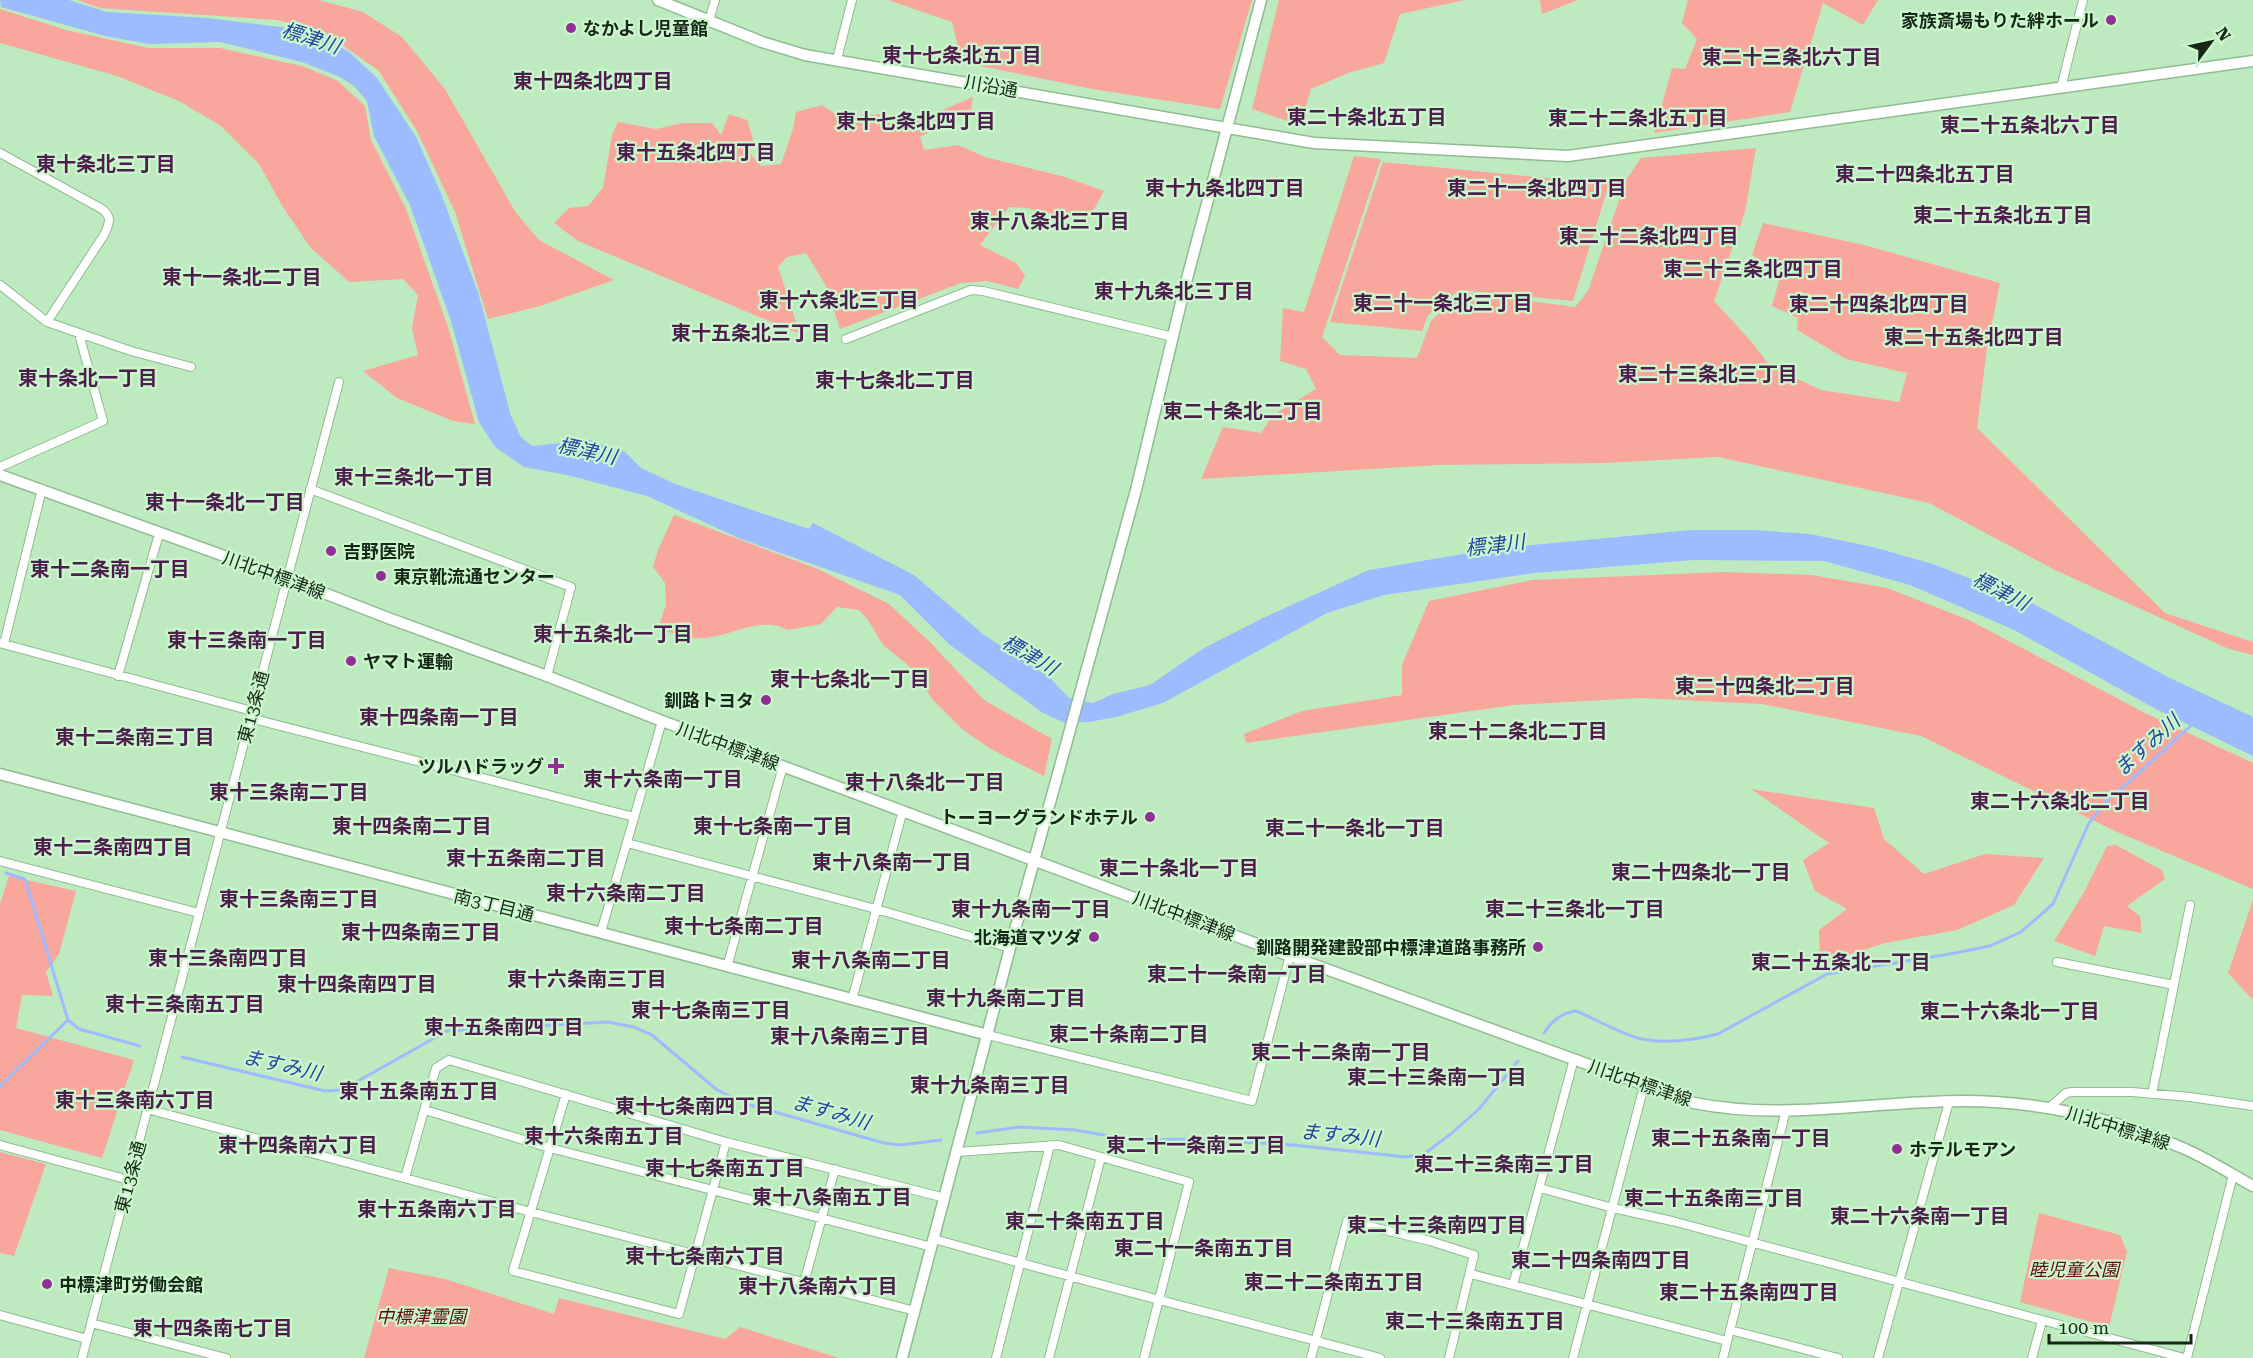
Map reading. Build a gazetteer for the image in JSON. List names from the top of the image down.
{
  "streets": {
    "street": [
      "川沿通",
      "川北中標津線",
      "東13条通",
      "南3丁目通"
    ]
  },
  "crossings": [
    ["川北中標津線", "東13条通"],
    ["東13条通", "南3丁目通"]
  ],
  "districts": [
    "東十七条北五丁目",
    "東二十三条北六丁目",
    "東十四条北四丁目",
    "東二十条北五丁目",
    "東二十二条北五丁目",
    "東十七条北四丁目",
    "東二十五条北六丁目",
    "東十五条北四丁目",
    "東十条北三丁目",
    "東二十四条北五丁目",
    "東十九条北四丁目",
    "東二十一条北四丁目",
    "東二十五条北五丁目",
    "東十八条北三丁目",
    "東二十二条北四丁目",
    "東二十三条北四丁目",
    "東十一条北二丁目",
    "東十九条北三丁目",
    "東十六条北三丁目",
    "東二十一条北三丁目",
    "東二十四条北四丁目",
    "東十五条北三丁目",
    "東二十五条北四丁目",
    "東二十三条北三丁目",
    "東十条北一丁目",
    "東十七条北二丁目",
    "東二十条北二丁目",
    "東十三条北一丁目",
    "東十一条北一丁目",
    "東十二条南一丁目",
    "東十五条北一丁目",
    "東十三条南一丁目",
    "東十七条北一丁目",
    "東二十四条北二丁目",
    "東十四条南一丁目",
    "東二十二条北二丁目",
    "東十二条南三丁目",
    "東十六条南一丁目",
    "東十八条北一丁目",
    "東十三条南二丁目",
    "東二十六条北二丁目",
    "東十四条南二丁目",
    "東十七条南一丁目",
    "東二十一条北一丁目",
    "東十二条南四丁目",
    "東十五条南二丁目",
    "東十八条南一丁目",
    "東二十条北一丁目",
    "東二十四条北一丁目",
    "東十六条南二丁目",
    "東十三条南三丁目",
    "東十九条南一丁目",
    "東二十三条北一丁目",
    "東十七条南二丁目",
    "東十四条南三丁目",
    "東十三条南四丁目",
    "東十八条南二丁目",
    "東二十五条北一丁目",
    "東二十一条南一丁目",
    "東十六条南三丁目",
    "東十四条南四丁目",
    "東十九条南二丁目",
    "東十三条南五丁目",
    "東十七条南三丁目",
    "東二十六条北一丁目",
    "東十五条南四丁目",
    "東二十条南二丁目",
    "東十八条南三丁目",
    "東二十二条南一丁目",
    "東二十三条南一丁目",
    "東十九条南三丁目",
    "東十五条南五丁目",
    "東十三条南六丁目",
    "東十七条南四丁目",
    "東十六条南五丁目",
    "東二十五条南一丁目",
    "東十四条南六丁目",
    "東二十一条南三丁目",
    "東二十三条南三丁目",
    "東十七条南五丁目",
    "東十八条南五丁目",
    "東二十五条南三丁目",
    "東十五条南六丁目",
    "東二十六条南一丁目",
    "東二十条南五丁目",
    "東二十三条南四丁目",
    "東二十一条南五丁目",
    "東十七条南六丁目",
    "東二十四条南四丁目",
    "東二十二条南五丁目",
    "東十八条南六丁目",
    "東二十五条南四丁目",
    "東二十三条南五丁目",
    "東十四条南七丁目"
  ],
  "water": ["標津川", "ますみ川"],
  "parks": ["睦児童公園", "中標津霊園"],
  "places": {
    "other": [
      "家族斎場もりた絆ホール",
      "なかよし児童館",
      "吉野医院",
      "東京靴流通センター",
      "ヤマト運輸",
      "釧路トヨタ",
      "トーヨーグランドホテル",
      "北海道マツダ",
      "釧路開発建設部中標津道路事務所",
      "ホテルモアン",
      "中標津町労働会館"
    ],
    "health": ["ツルハドラッグ"]
  },
  "scale_bar": "100 m",
  "north": "top right"
}
